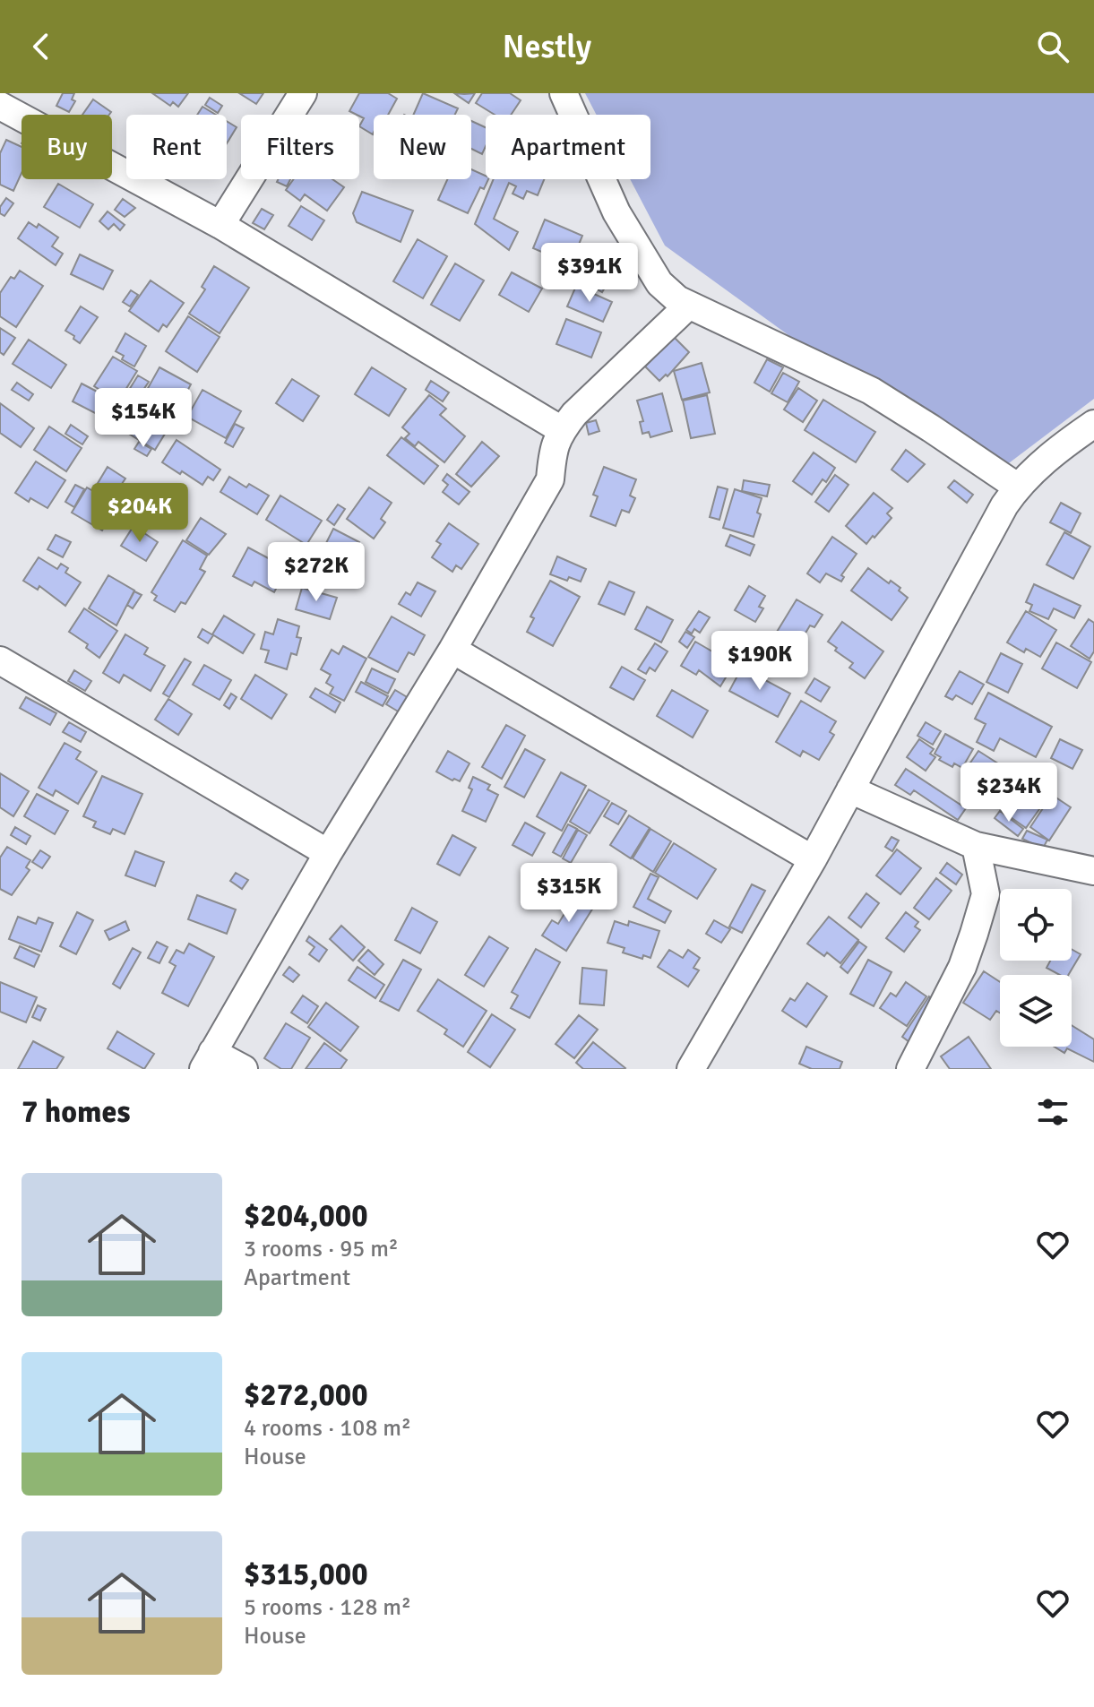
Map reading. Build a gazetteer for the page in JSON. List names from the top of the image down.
{
  "page": {
    "header": "Nestly",
    "chip": [
      "Buy",
      "Rent",
      "Filters",
      "New",
      "Apartment"
    ],
    "price": [
      "$391K",
      "$154K",
      "$204K",
      "$272K",
      "$190K",
      "$234K",
      "$315K"
    ],
    "heading": "7 homes",
    "list": [
      {
        "name": "$204,000",
        "note": "3 rooms · 95 m² · Apartment"
      },
      {
        "name": "$272,000",
        "note": "4 rooms · 108 m² · House"
      },
      {
        "name": "$315,000",
        "note": "5 rooms · 128 m² · House"
      }
    ]
  }
}
